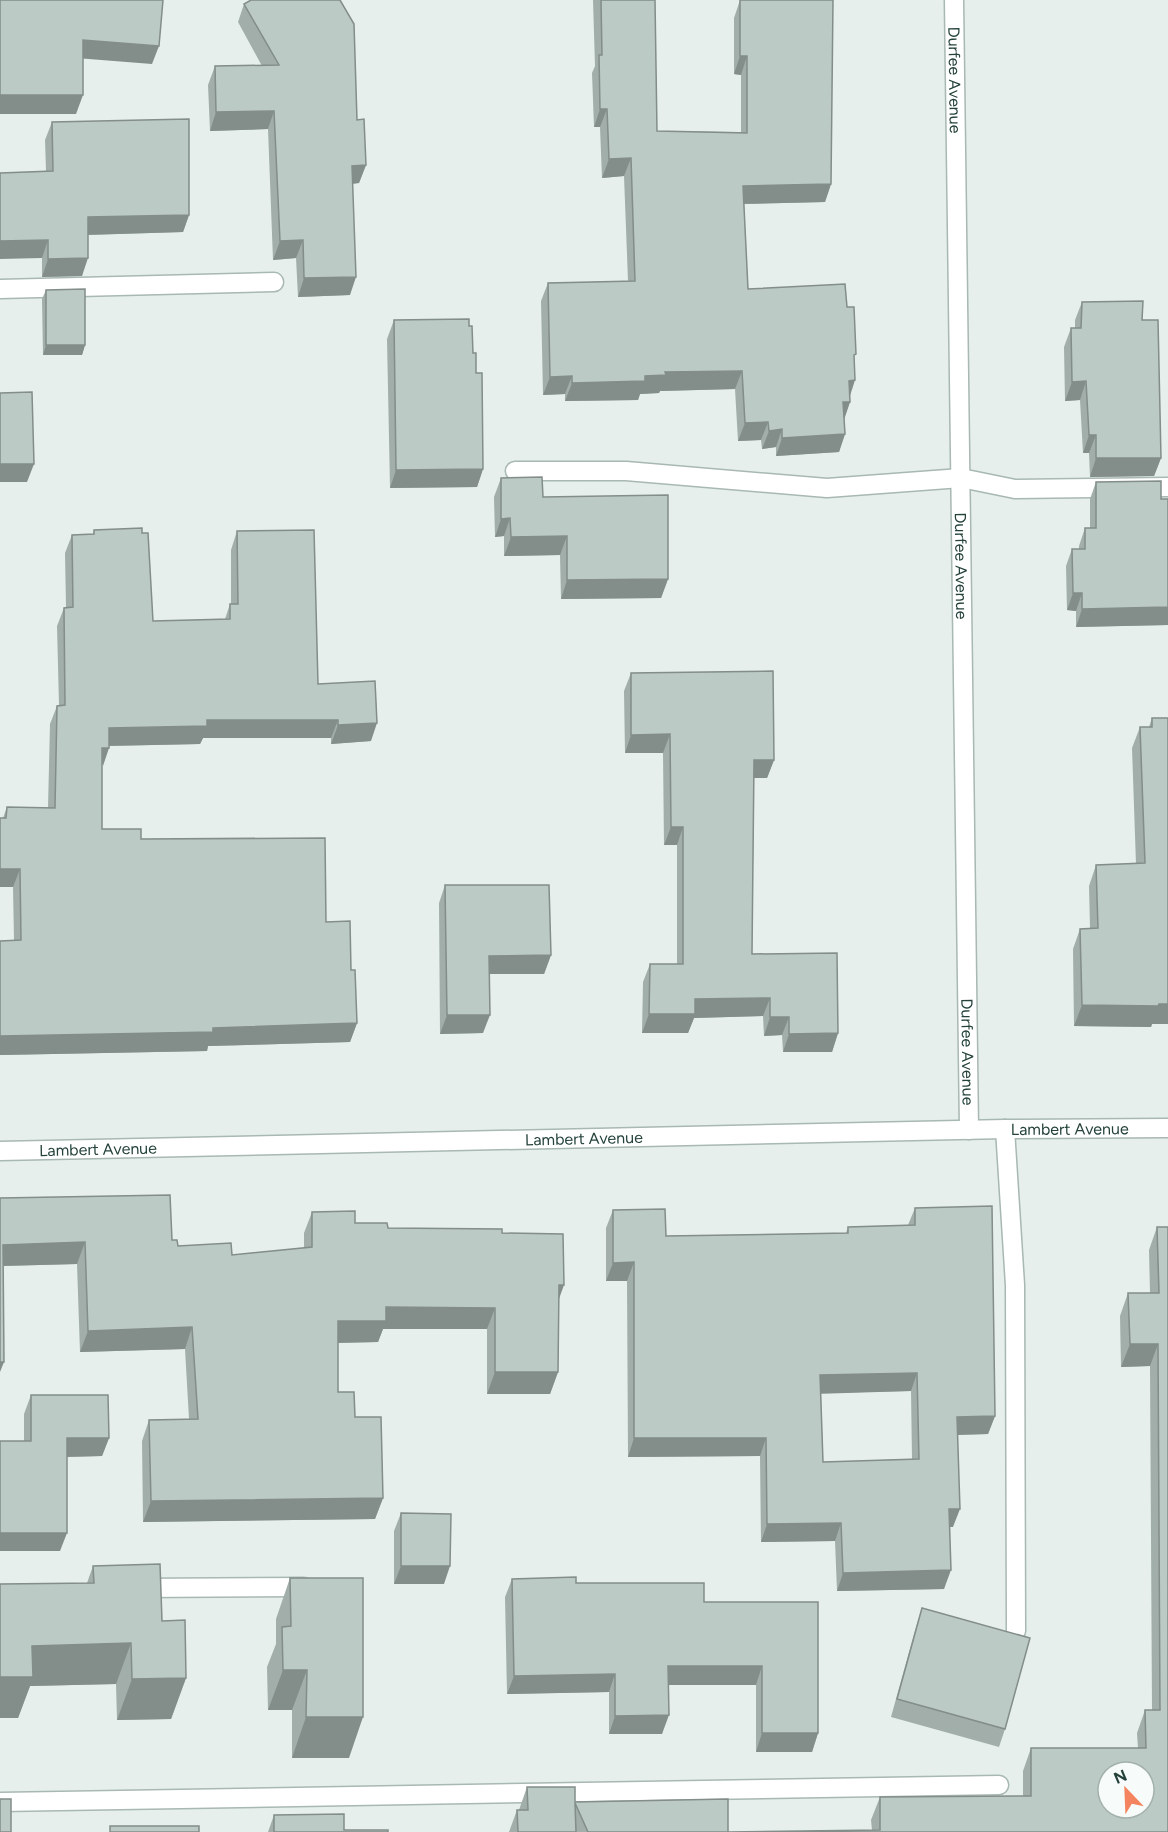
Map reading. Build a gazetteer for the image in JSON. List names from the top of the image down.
{
  "streets": {
    "street": ["Durfee Avenue", "Lambert Avenue"]
  },
  "crossings": [
    ["Durfee Avenue", "Lambert Avenue"]
  ],
  "north": "top left"
}
